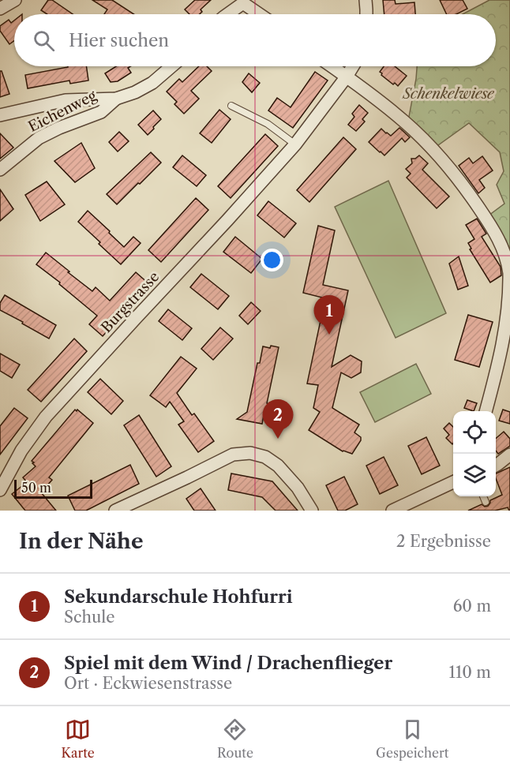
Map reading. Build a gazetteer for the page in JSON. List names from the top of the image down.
{
  "streets": {
    "street": ["Eichenweg", "Burgstrasse"]
  },
  "parks": ["Schenkelwiese"],
  "scale_bar": "50 m",
  "page": {
    "search": "Hier suchen",
    "pins": ["1", "2"],
    "scale": "50 m",
    "heading": ["In der Nähe", "2 Ergebnisse"],
    "list": [
      {
        "mark": "1",
        "name": "Sekundarschule Hohfurri",
        "note": "Schule",
        "value": "60 m"
      },
      {
        "mark": "2",
        "name": "Spiel mit dem Wind / Drachenflieger",
        "note": "Ort · Eckwiesenstrasse",
        "value": "110 m"
      }
    ],
    "nav": ["Karte", "Route", "Gespeichert"]
  }
}
